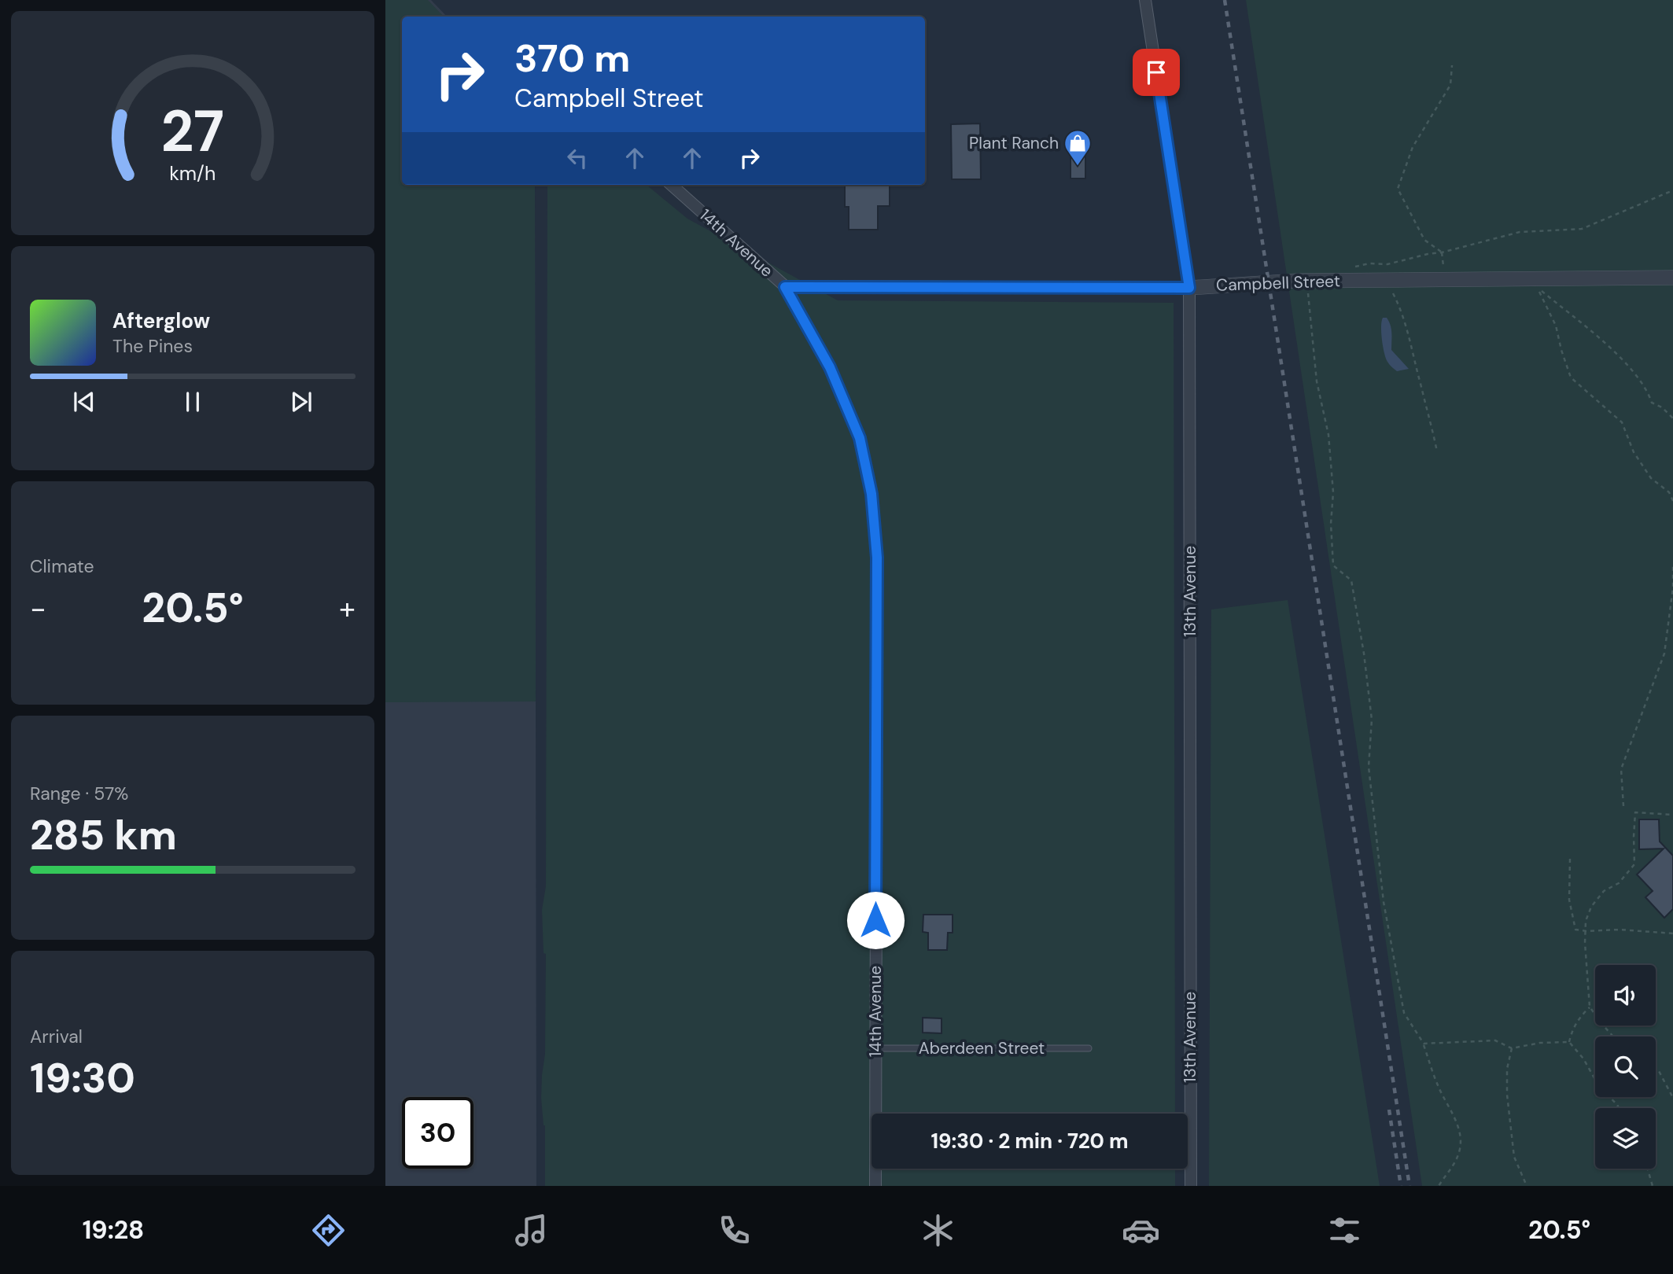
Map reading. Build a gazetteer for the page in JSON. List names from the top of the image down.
{
  "streets": {
    "street": ["14th Avenue", "Campbell Street", "13th Avenue"],
    "lane": ["Aberdeen Street"]
  },
  "crossings": [
    ["14th Avenue", "Campbell Street"],
    ["14th Avenue", "Aberdeen Street"],
    ["Campbell Street", "13th Avenue"]
  ],
  "places": {
    "shop": ["Plant Ranch"]
  },
  "page": {
    "turn": ["370 m", "Campbell Street"],
    "song": ["Afterglow", "The Pines"],
    "tile": [
      "Climate",
      ["Range · 57%", "285 km"],
      ["Arrival", "19:30"]
    ],
    "heat": ["−", "20.5°", "+"],
    "limit": "30",
    "trip": "19:30 · 2 min · 720 m",
    "tabs": ["19:28", "20.5°"],
    "gauge": ["27", "km/h"]
  }
}
